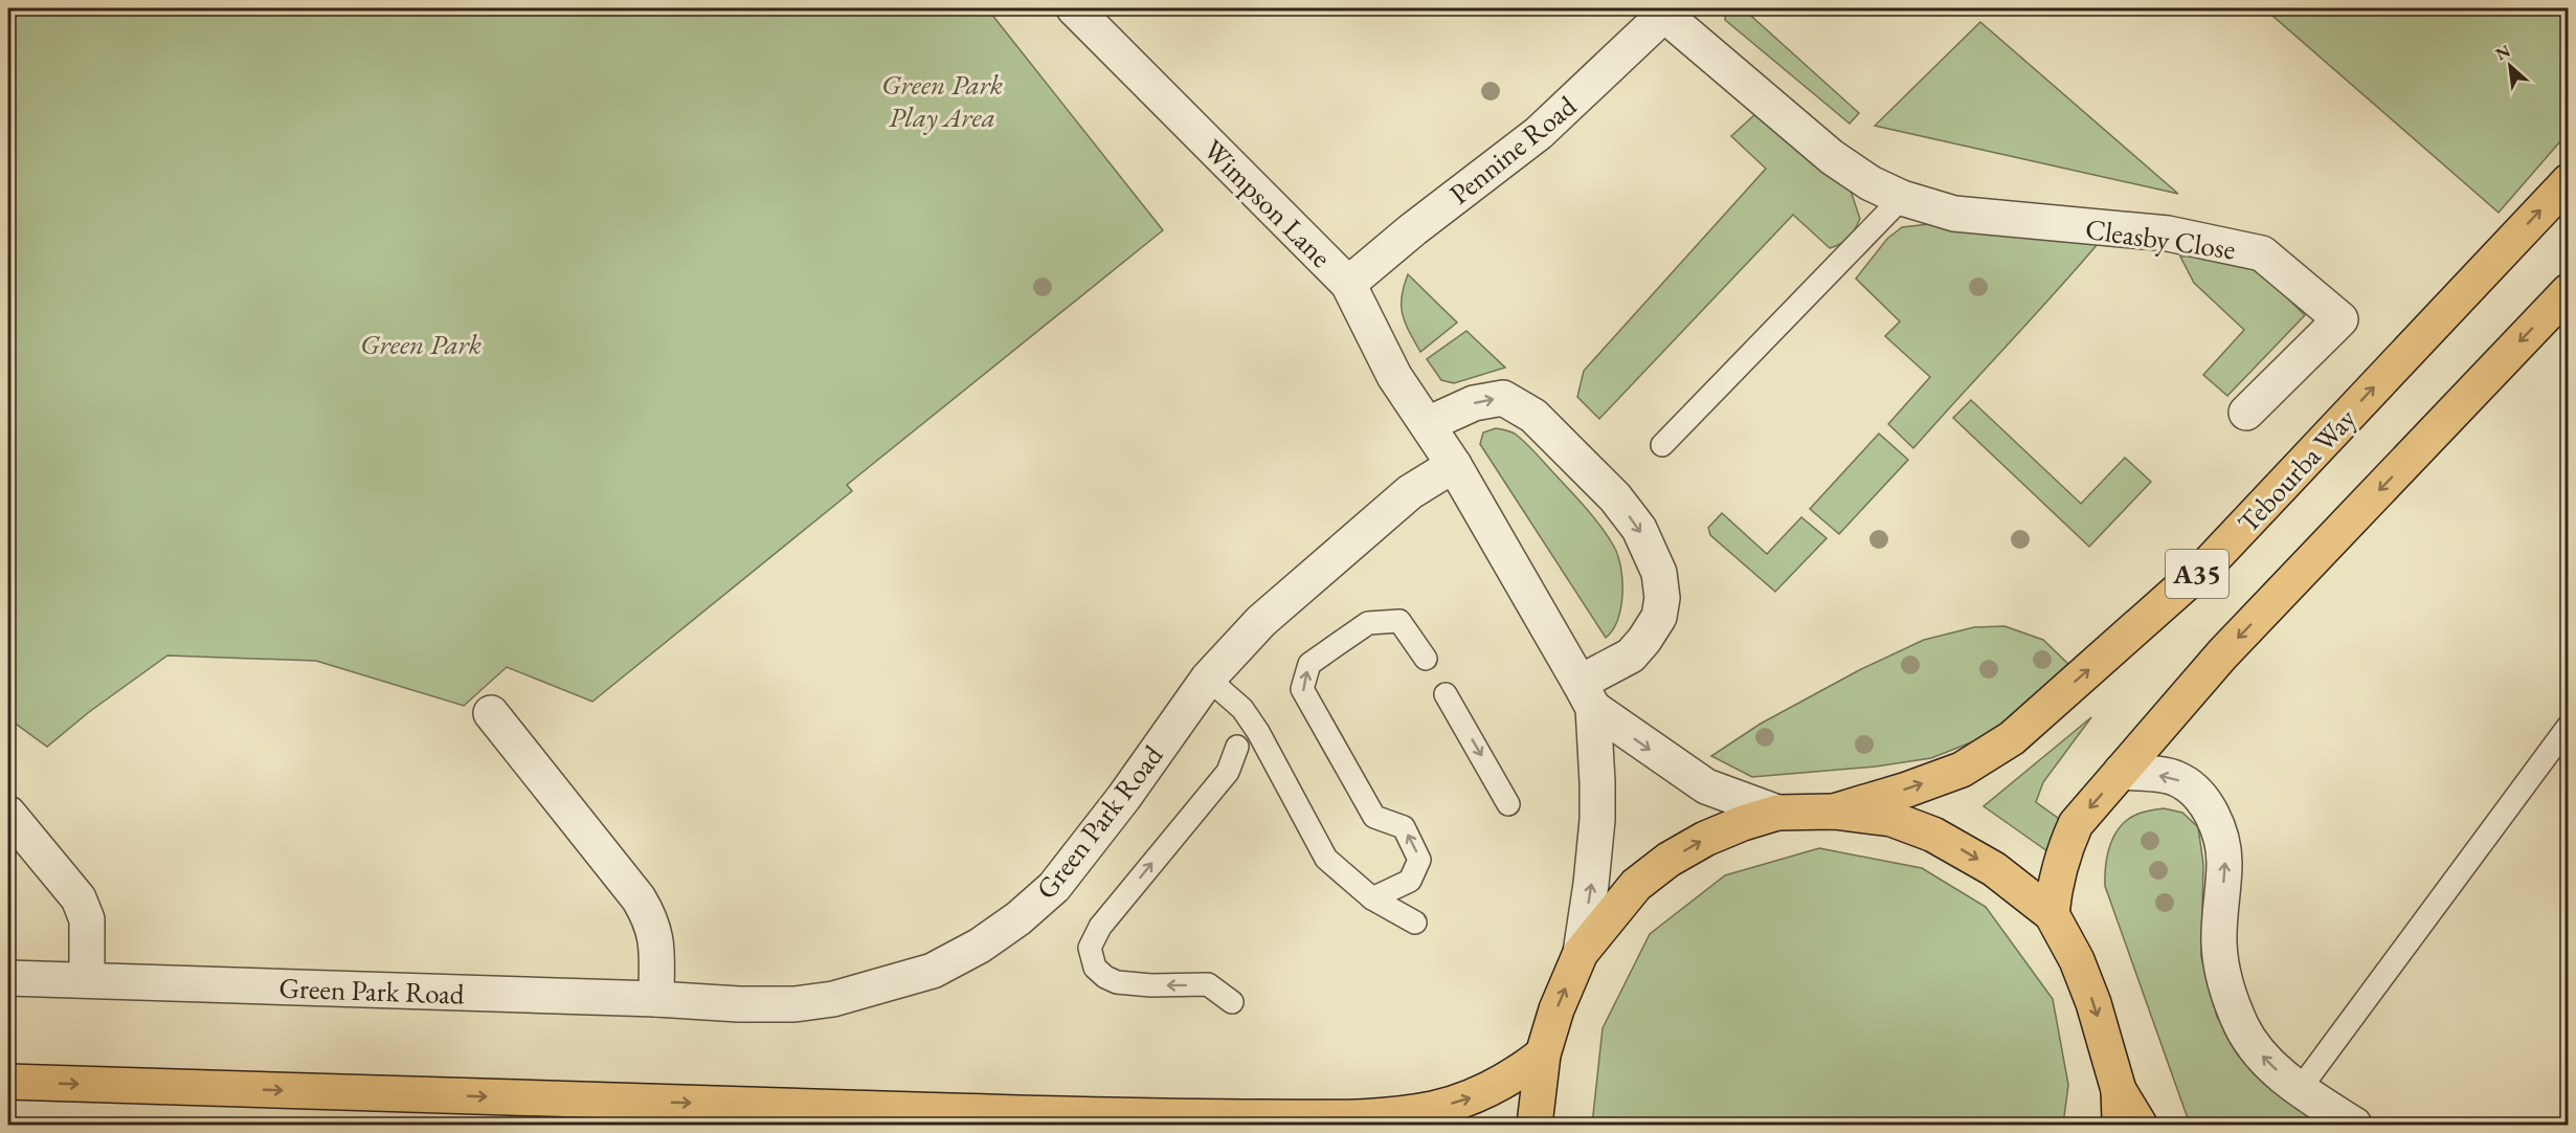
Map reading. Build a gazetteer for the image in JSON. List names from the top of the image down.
{
  "streets": {
    "main road": ["Tebourba Way", "A35"],
    "street": [
      "Pennine Road",
      "Wimpson Lane",
      "Cleasby Close",
      "Green Park Road"
    ]
  },
  "crossings": [
    ["Pennine Road", "Wimpson Lane"],
    ["Pennine Road", "Cleasby Close"],
    ["Wimpson Lane", "Green Park Road"]
  ],
  "parks": ["Green Park Play Area", "Green Park"],
  "north": "top left"
}
